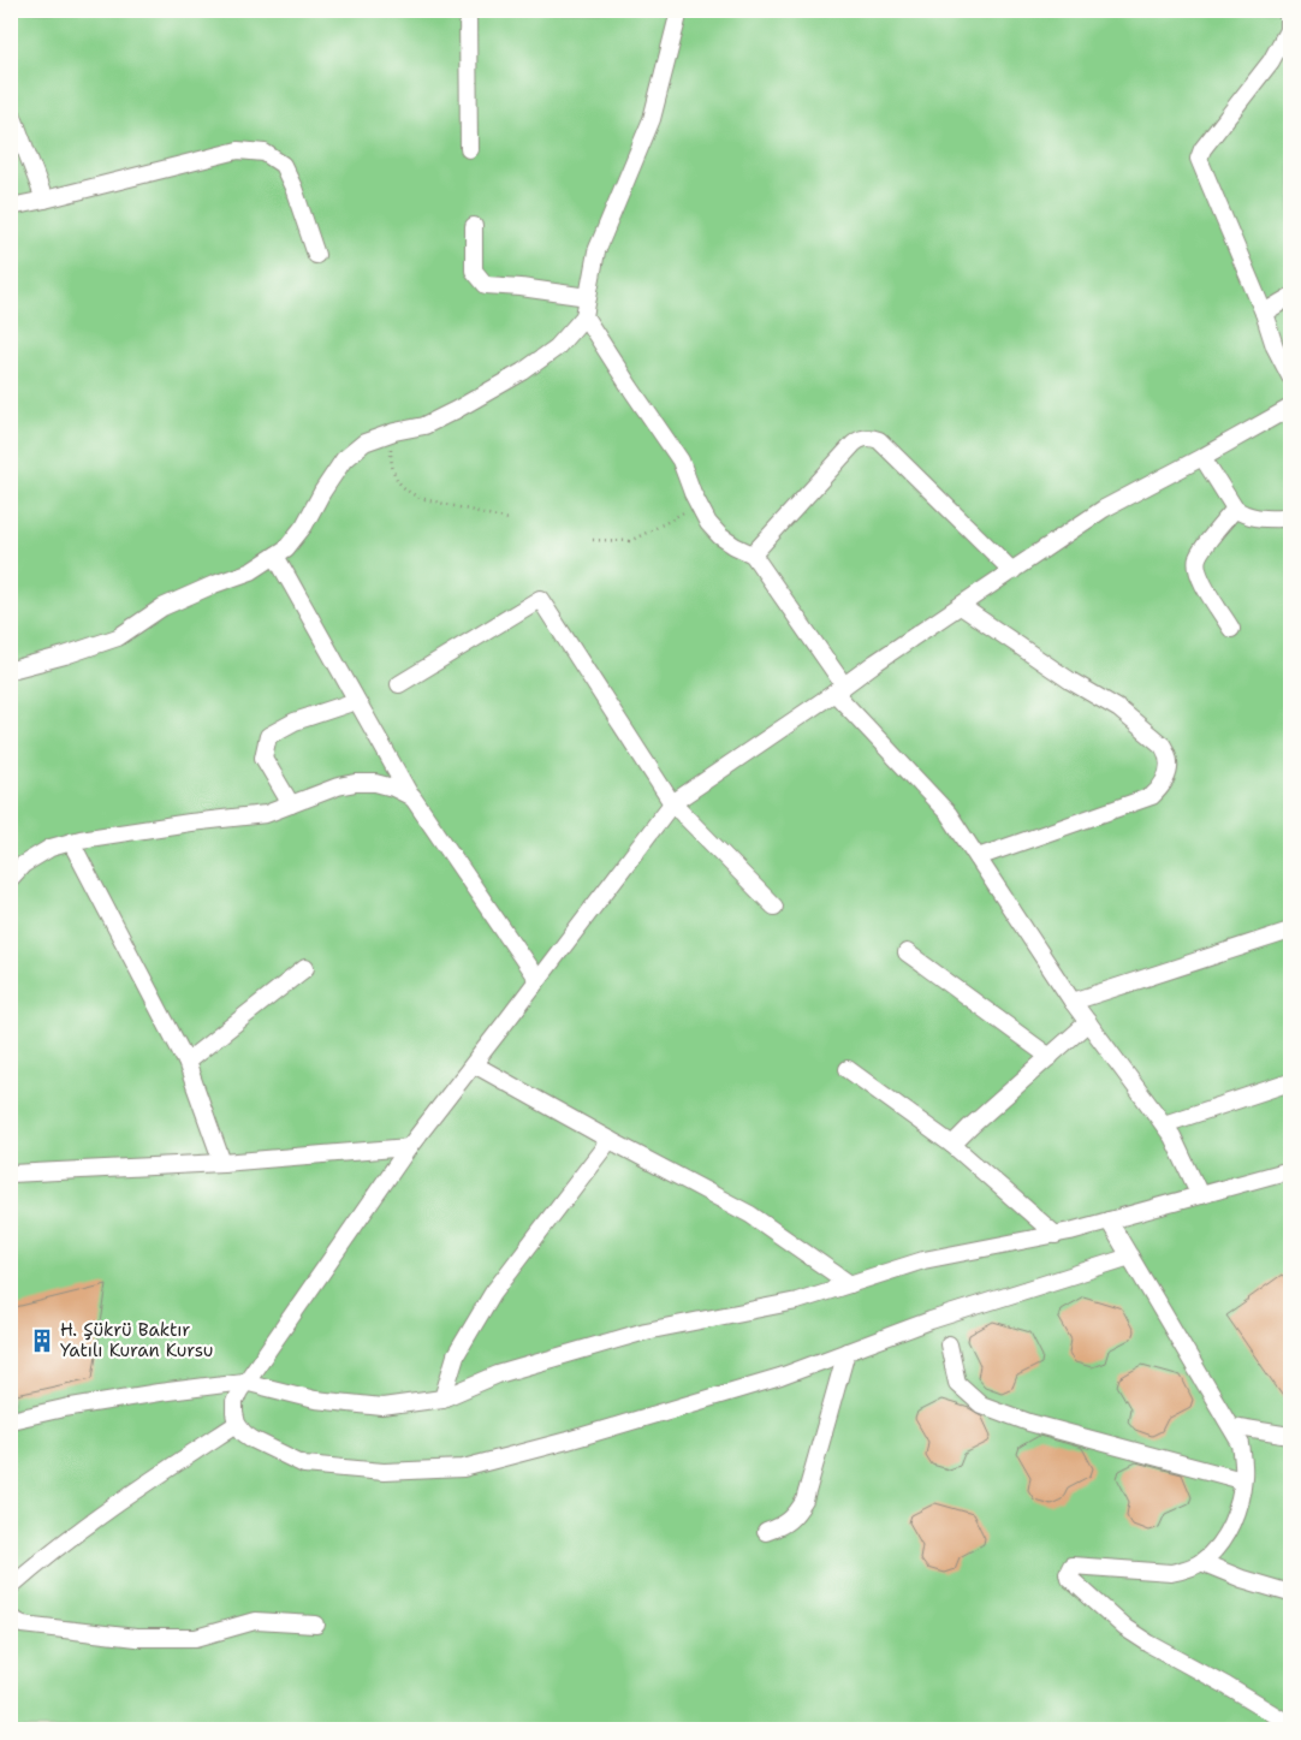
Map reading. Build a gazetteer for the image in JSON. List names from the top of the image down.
{
  "places": {
    "building": ["H. Şükrü Baktır Yatılı Kuran Kursu"]
  }
}
